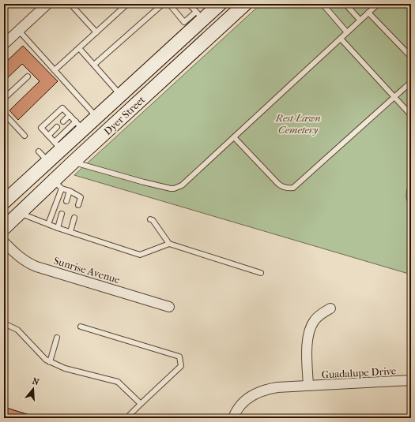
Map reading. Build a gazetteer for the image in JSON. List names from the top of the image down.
{
  "streets": {
    "main road": ["Dyer Street"],
    "street": ["Sunrise Avenue", "Guadalupe Drive"]
  },
  "parks": ["Rest Lawn Cemetery"],
  "north": "top"
}
